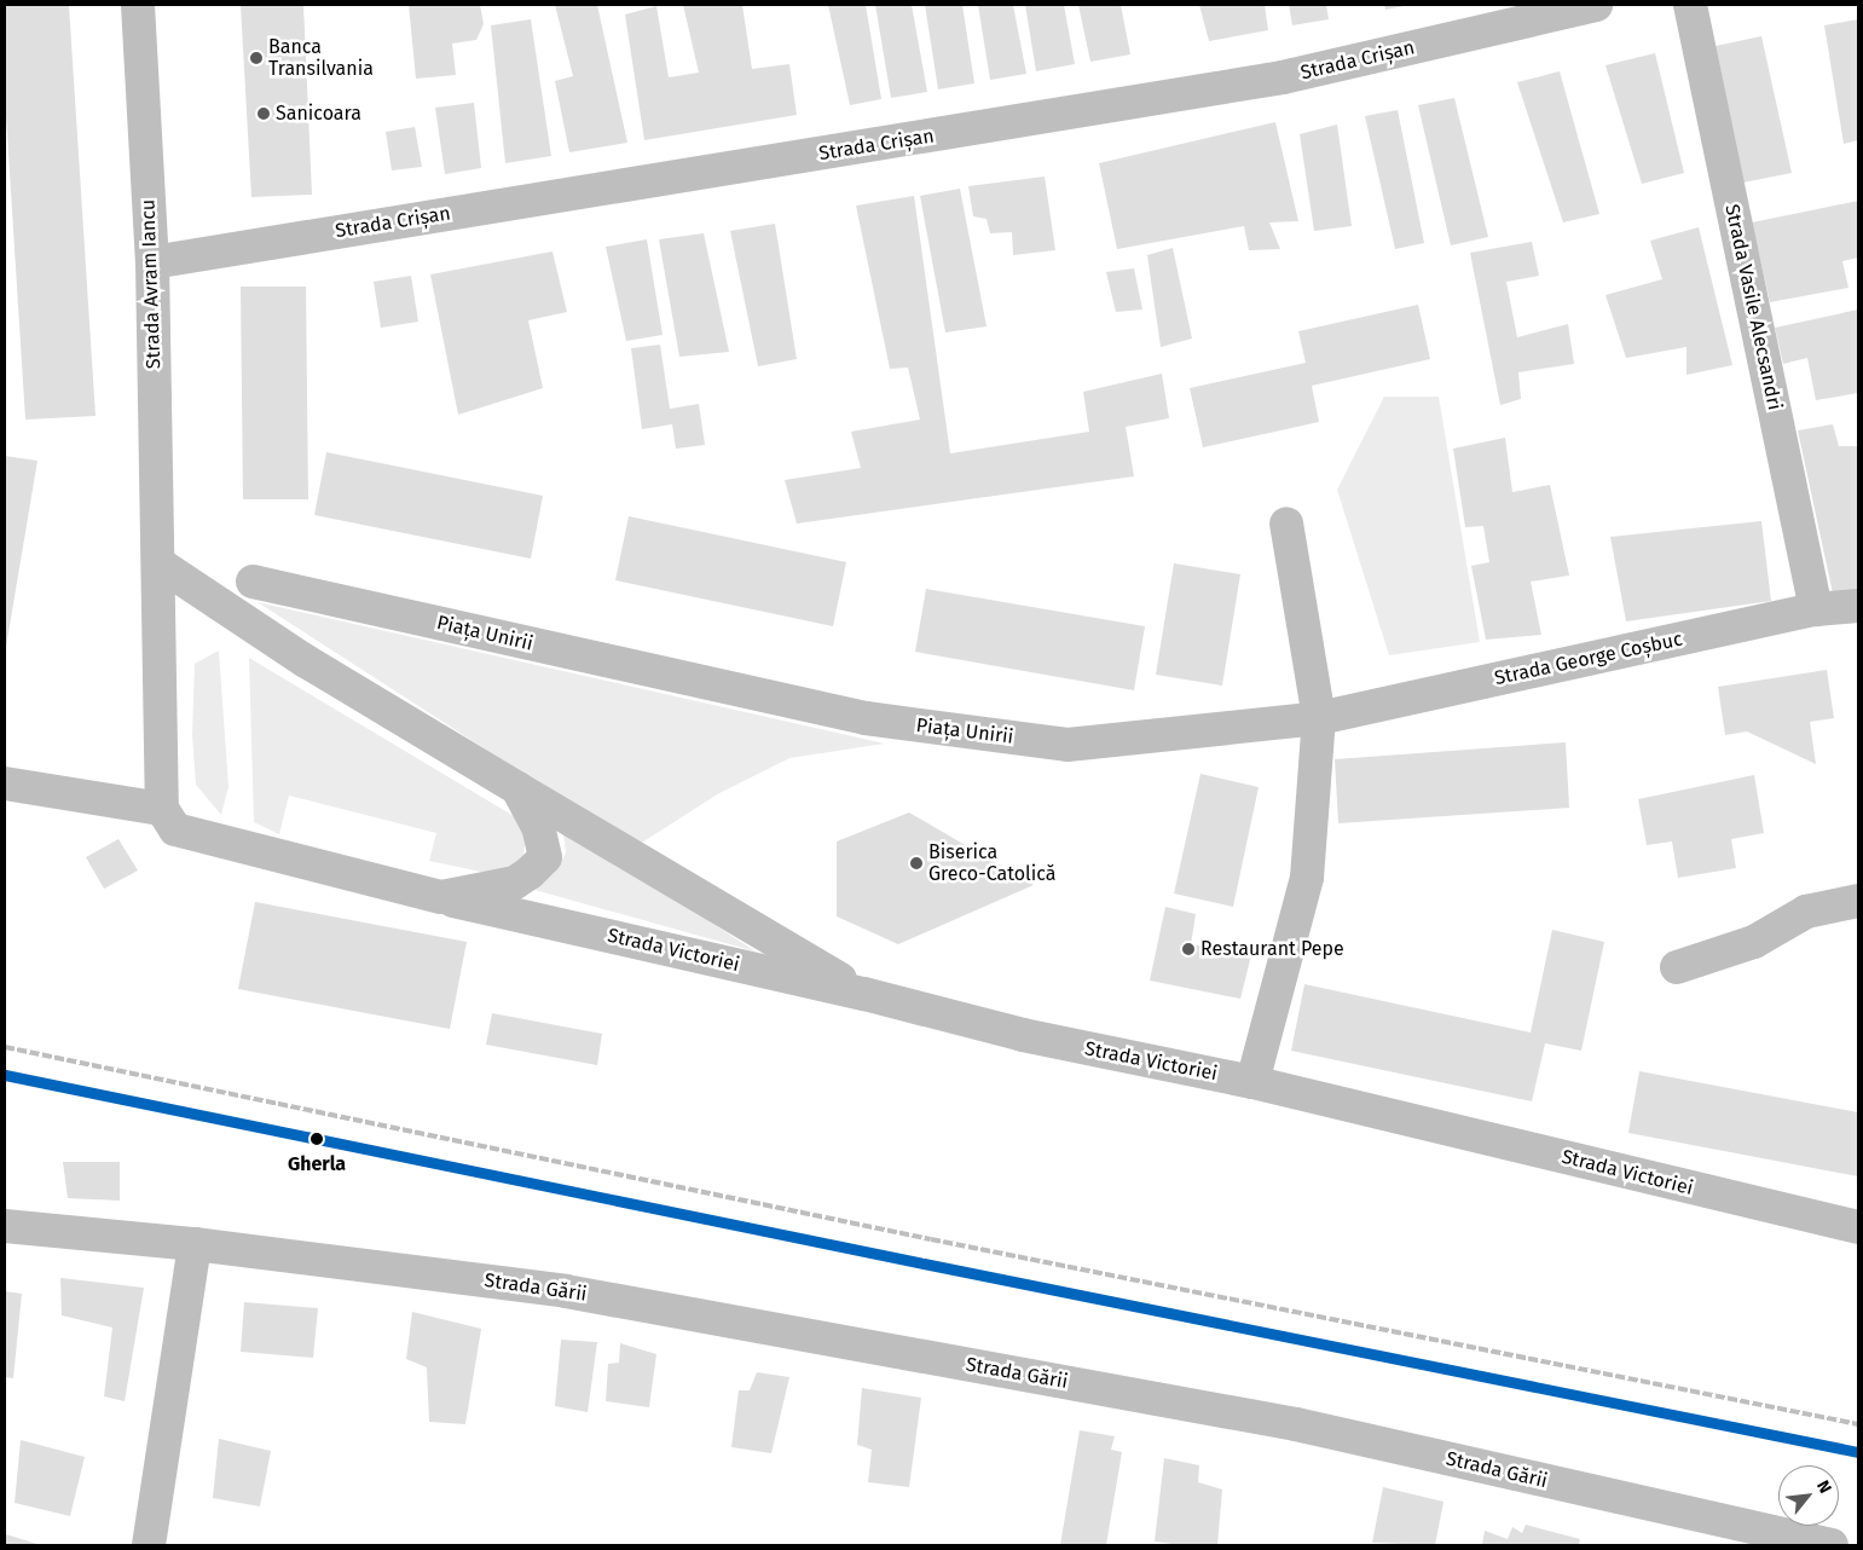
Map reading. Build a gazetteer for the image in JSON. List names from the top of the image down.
{
  "streets": {
    "street": [
      "Strada Crișan",
      "Strada Avram Iancu",
      "Strada Vasile Alecsandri",
      "Piața Unirii",
      "Strada George Coșbuc",
      "Strada Victoriei",
      "Strada Gării"
    ]
  },
  "crossings": [
    ["Strada Crișan", "Strada Avram Iancu"],
    ["Strada Avram Iancu", "Strada Victoriei"],
    ["Strada Vasile Alecsandri", "Strada George Coșbuc"],
    ["Piața Unirii", "Strada George Coșbuc"]
  ],
  "places": [
    "Banca Transilvania",
    "Sanicoara",
    "Biserica Greco-Catolică",
    "Restaurant Pepe",
    "Gherla"
  ],
  "north": "top right"
}
